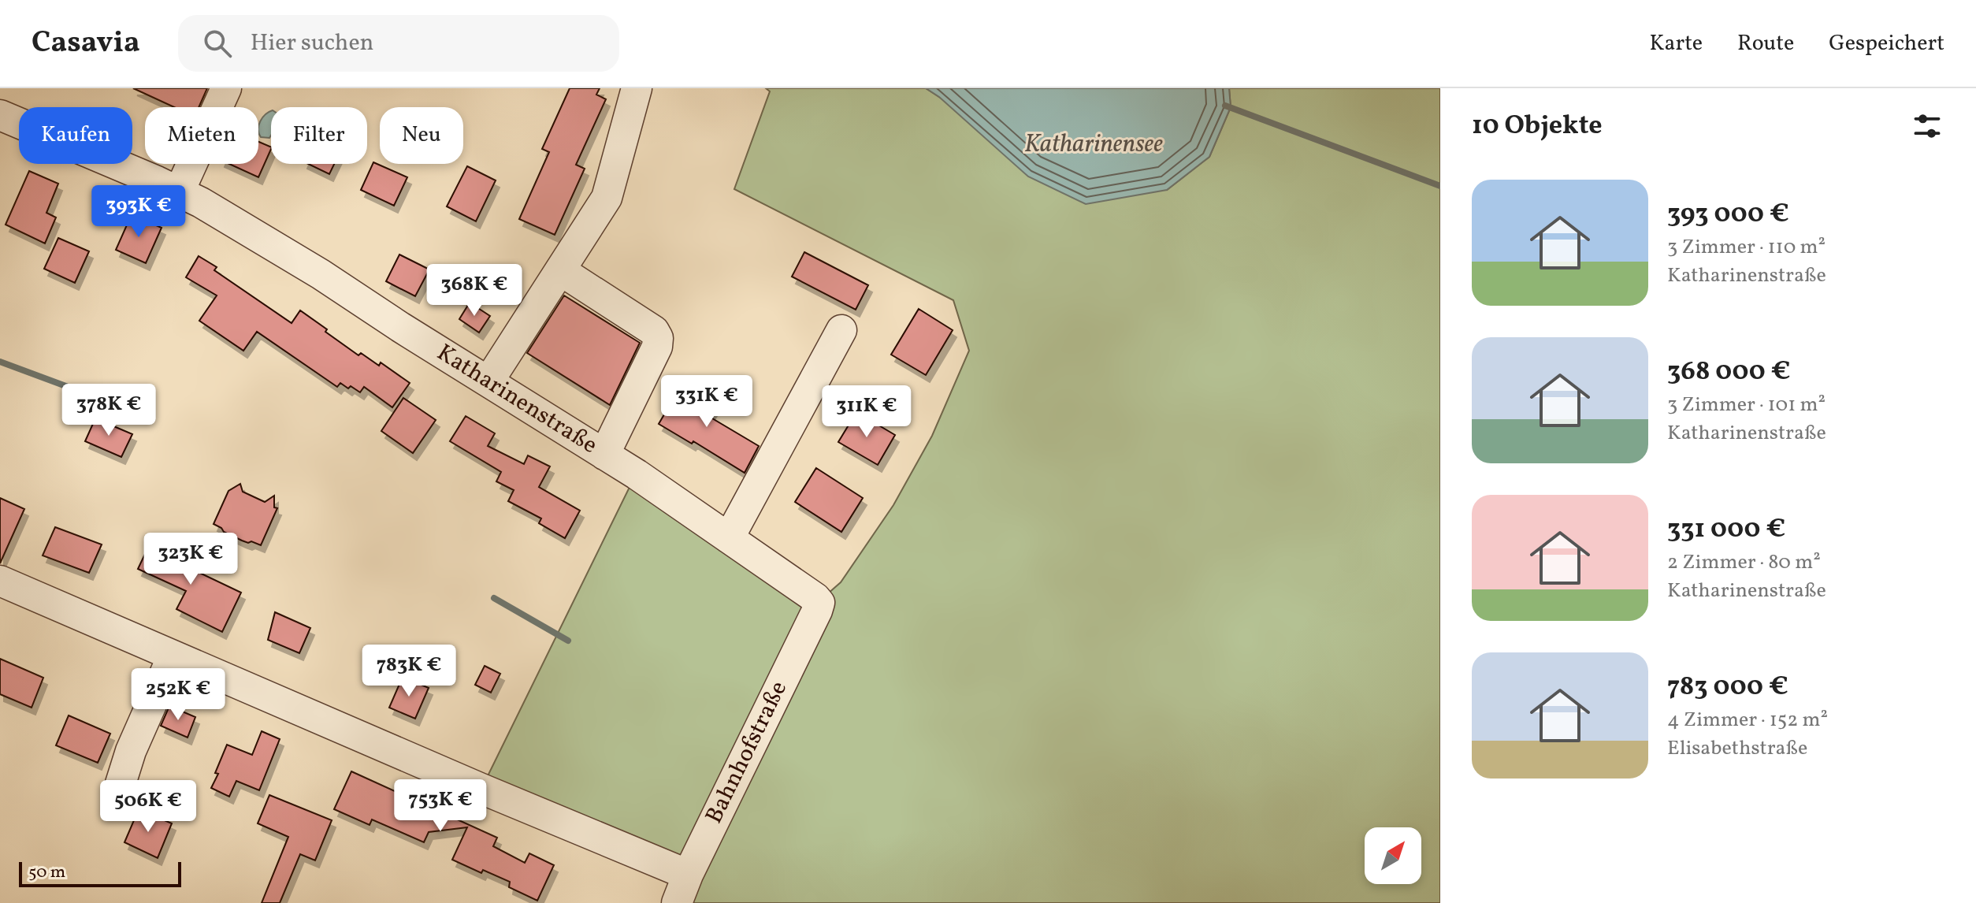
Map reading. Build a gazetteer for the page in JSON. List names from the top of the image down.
{
  "streets": {
    "street": ["Katharinenstraße", "Bahnhofstraße"]
  },
  "crossings": [
    ["Katharinenstraße", "Bahnhofstraße"]
  ],
  "water": ["Katharinensee"],
  "scale_bar": "50 m",
  "north": "top right",
  "page": {
    "header": "Casavia",
    "search": "Hier suchen",
    "nav": ["Karte", "Route", "Gespeichert"],
    "heading": "10 Objekte",
    "chip": [
      "Kaufen",
      "Mieten",
      "Filter",
      "Neu"
    ],
    "list": [
      {
        "name": "393 000 €",
        "note": "3 Zimmer · 110 m² · Katharinenstraße"
      },
      {
        "name": "368 000 €",
        "note": "3 Zimmer · 101 m² · Katharinenstraße"
      },
      {
        "name": "331 000 €",
        "note": "2 Zimmer · 80 m² · Katharinenstraße"
      },
      {
        "name": "783 000 €",
        "note": "4 Zimmer · 152 m² · Elisabethstraße"
      }
    ],
    "price": [
      "393K €",
      "368K €",
      "331K €",
      "378K €",
      "311K €",
      "323K €",
      "783K €",
      "252K €",
      "753K €",
      "506K €"
    ],
    "scale": "50 m"
  }
}
